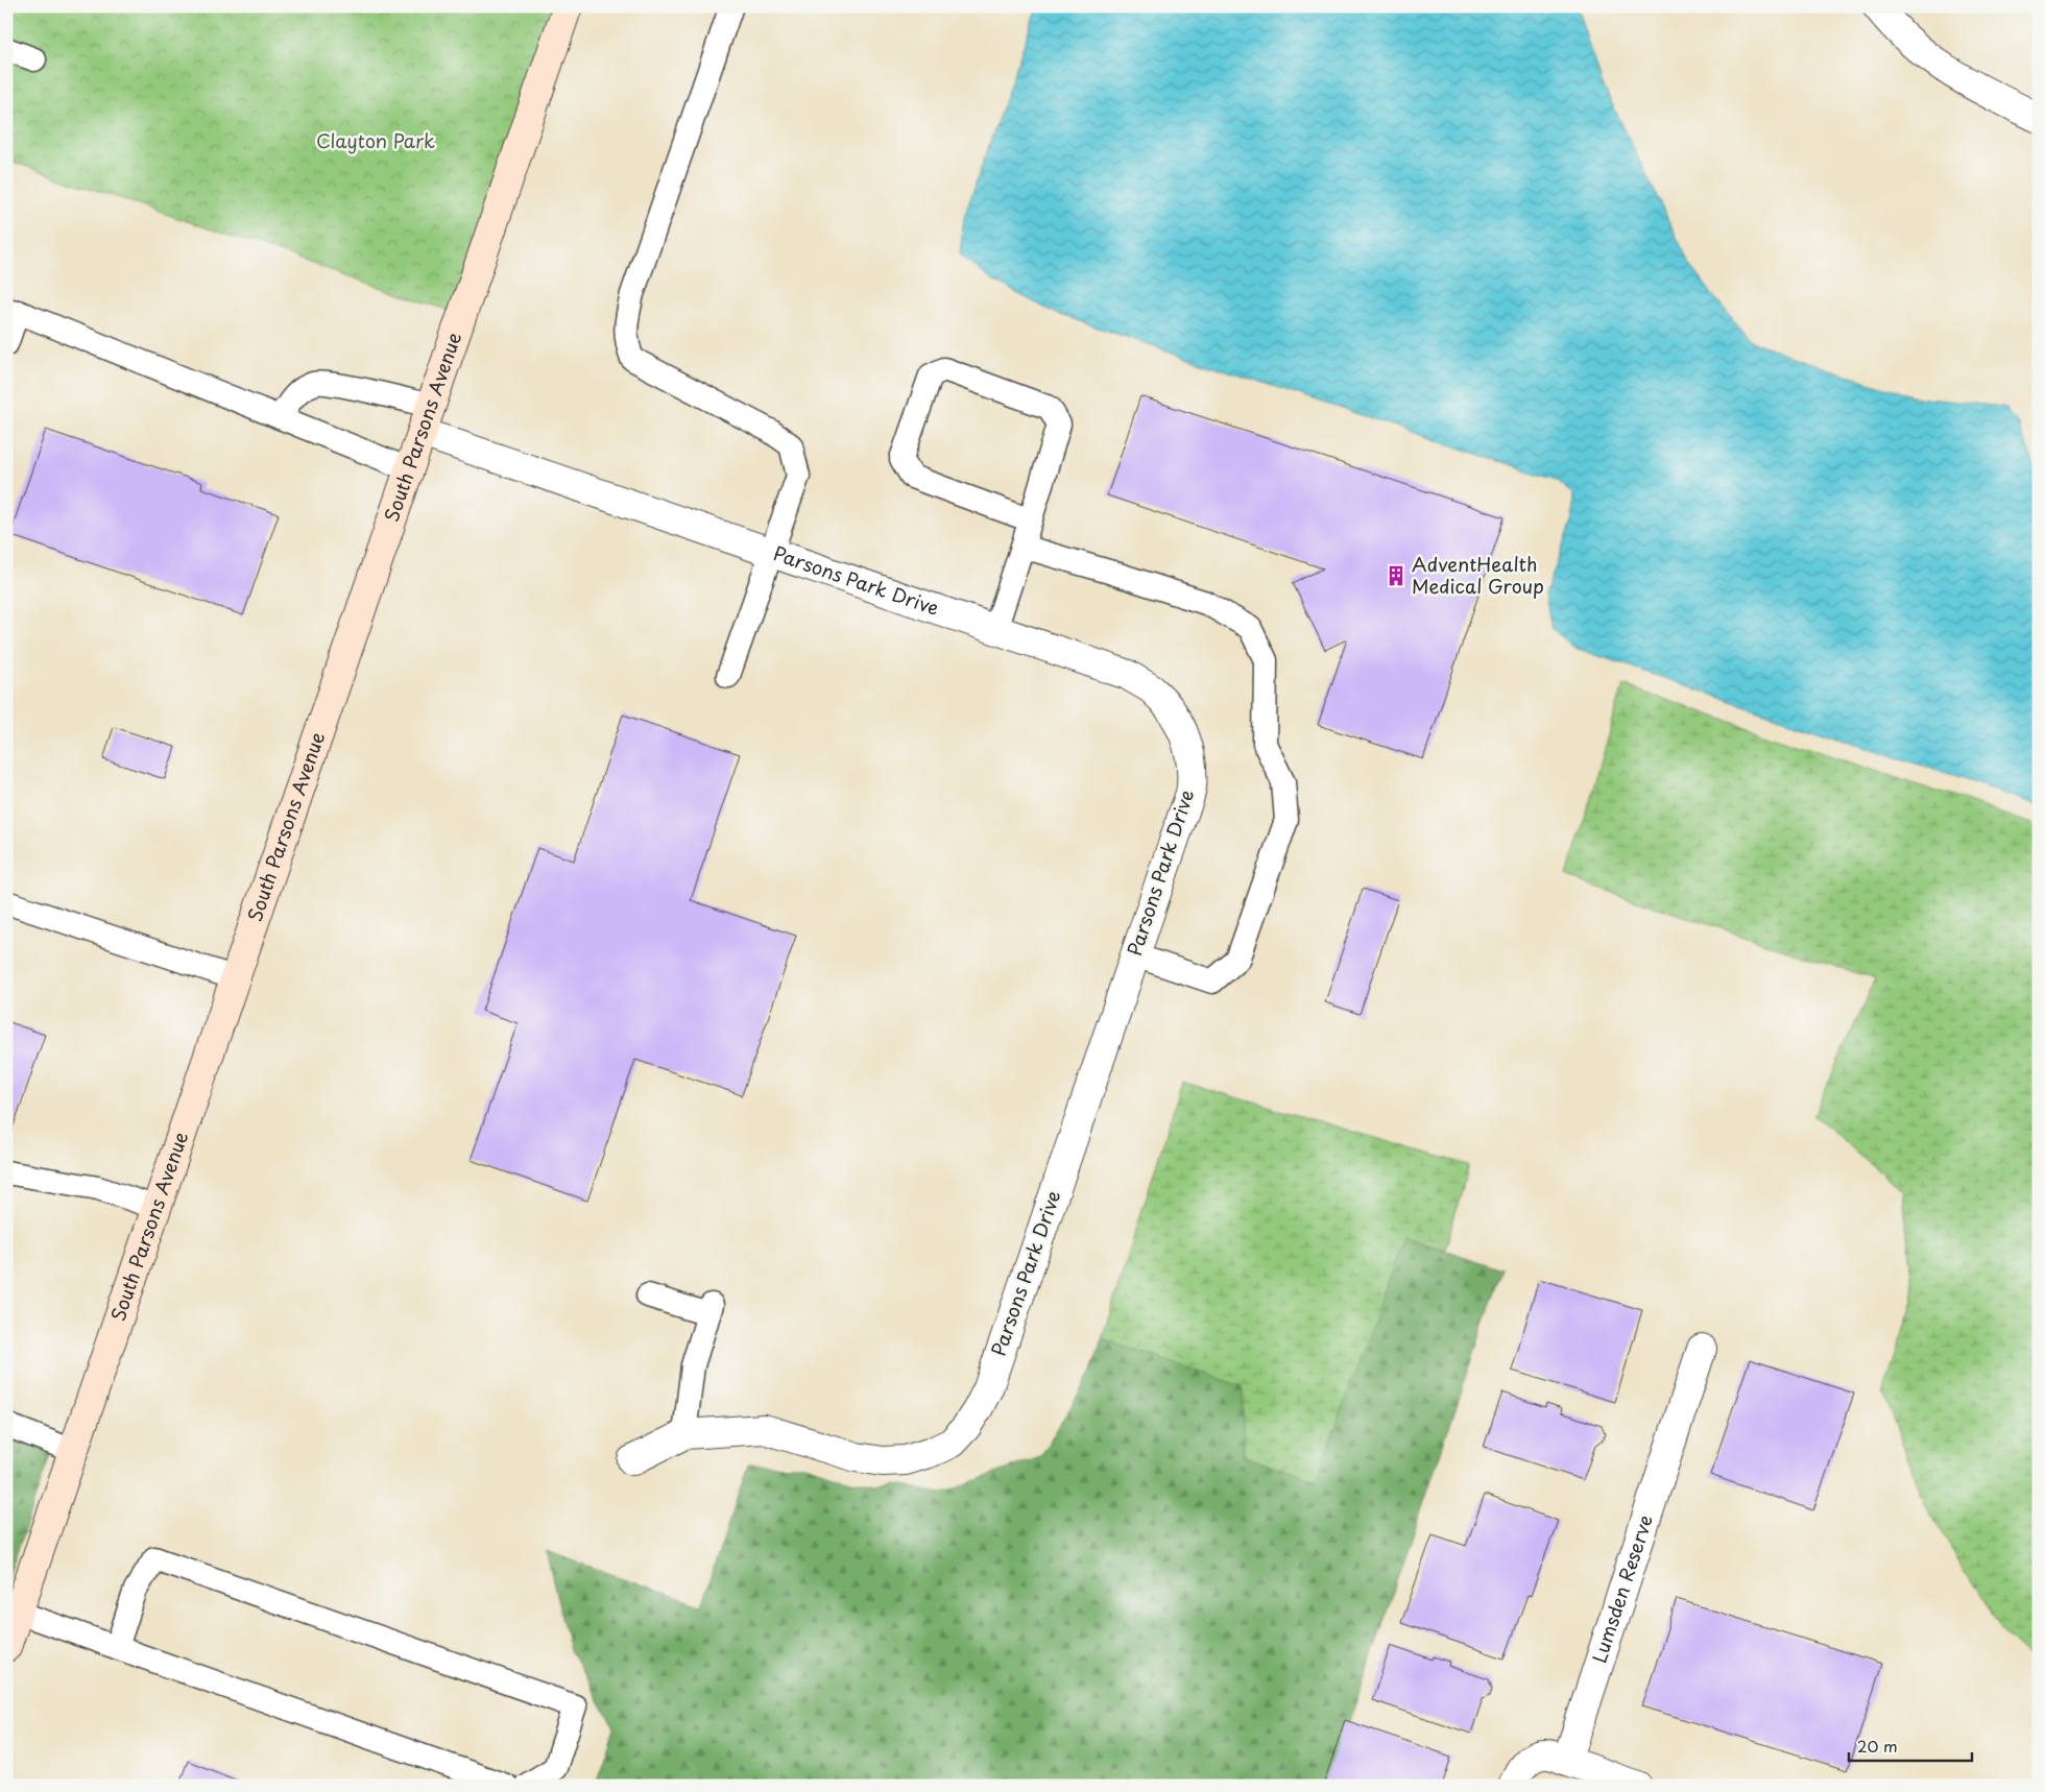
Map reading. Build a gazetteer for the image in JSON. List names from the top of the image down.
{
  "streets": {
    "street": ["South Parsons Avenue", "Parsons Park Drive", "Lumsden Reserve"]
  },
  "crossings": [
    ["South Parsons Avenue", "Parsons Park Drive"]
  ],
  "parks": ["Clayton Park"],
  "places": {
    "building": ["AdventHealth Medical Group"]
  },
  "scale_bar": "20 m"
}
